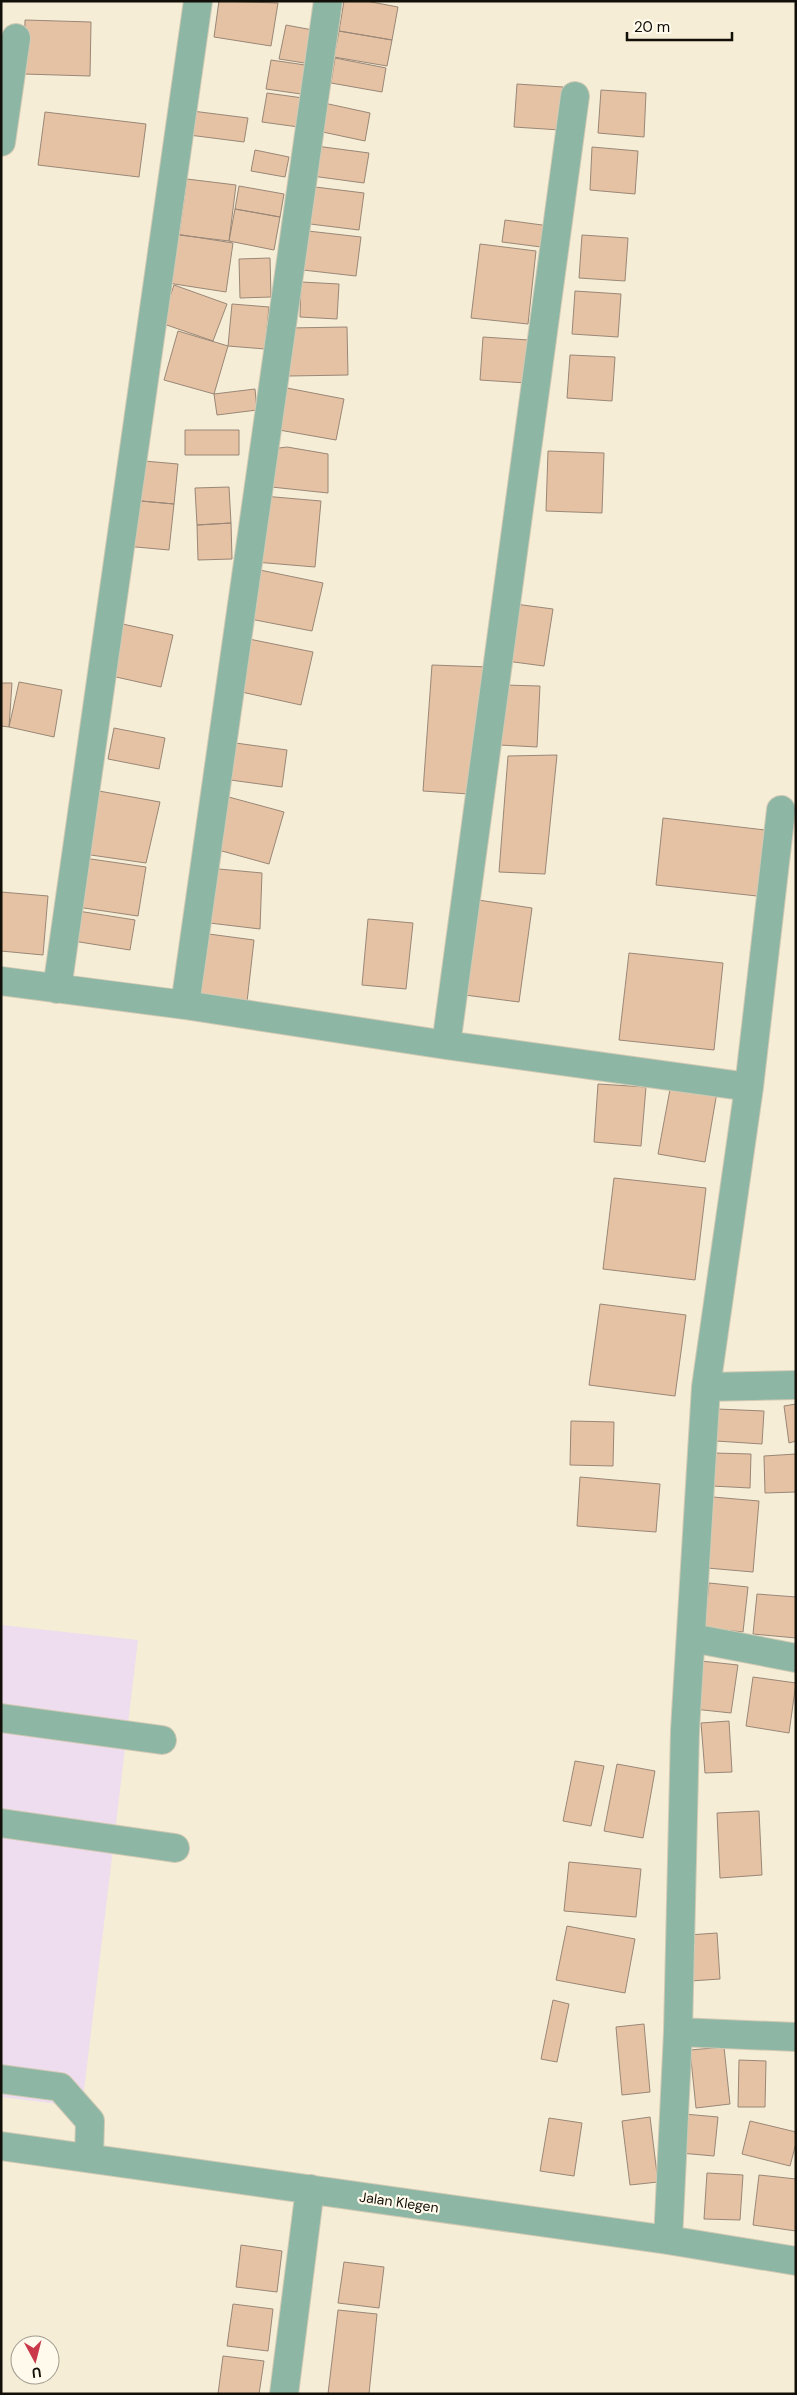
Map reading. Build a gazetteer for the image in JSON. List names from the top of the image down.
{
  "streets": {
    "street": ["Jalan Klegen"]
  },
  "scale_bar": "20 m",
  "north": "bottom"
}
